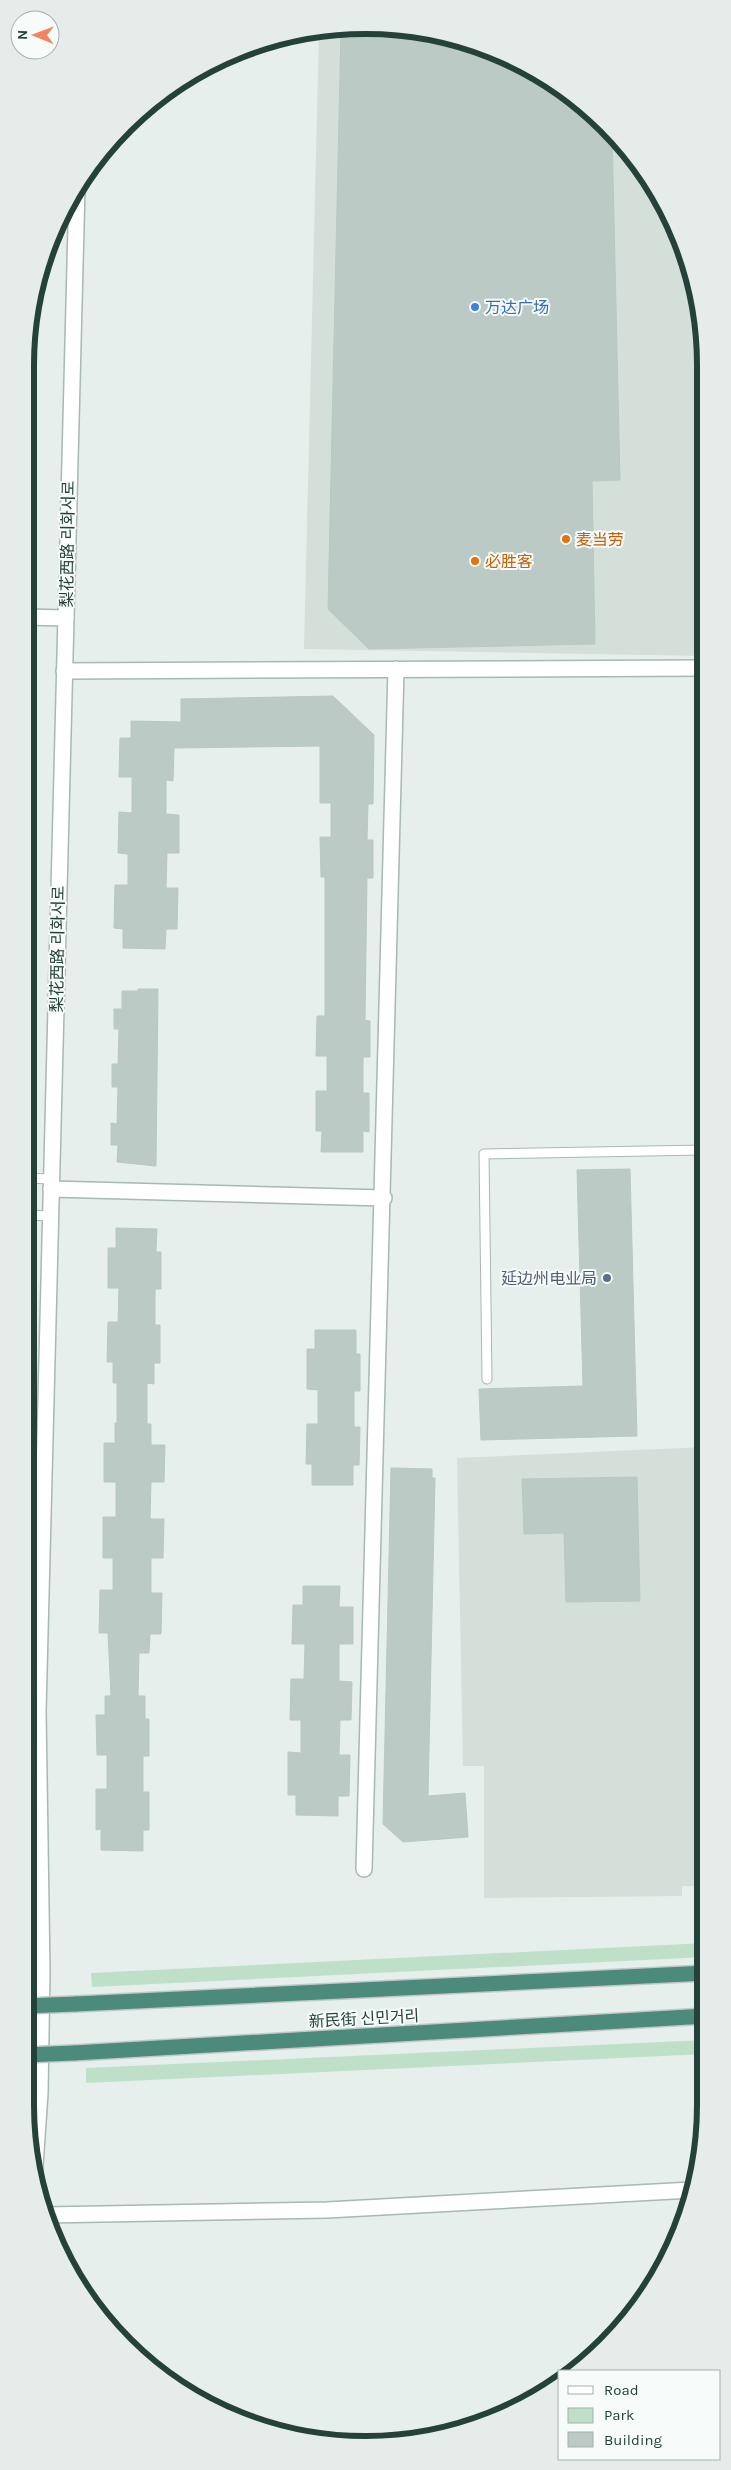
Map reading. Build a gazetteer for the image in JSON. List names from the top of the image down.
{
  "streets": {
    "highway": ["新民街 신민거리"],
    "street": ["梨花西路 리화서로"]
  },
  "places": [
    "万达广场",
    "麦当劳",
    "必胜客",
    "延边州电业局"
  ],
  "legend": ["Road", "Park", "Building"],
  "north": "left"
}
